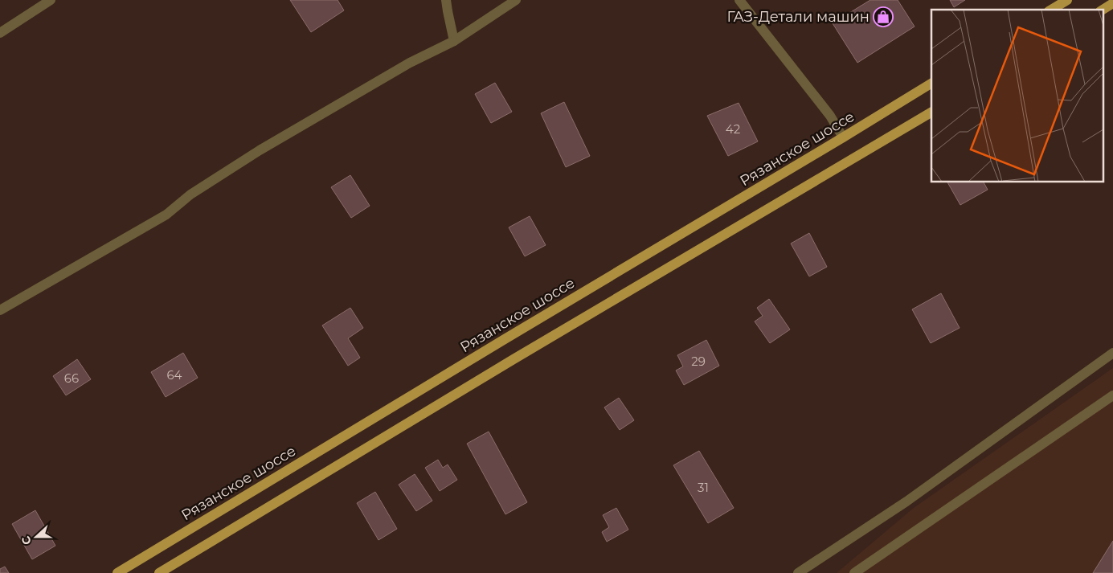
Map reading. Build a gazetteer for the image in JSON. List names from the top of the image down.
{
  "streets": {
    "main road": ["Рязанское шоссе"]
  },
  "places": {
    "shop": ["ГАЗ-Детали машин"]
  },
  "house_numbers": [
    "42",
    "29",
    "64",
    "66",
    "31"
  ],
  "north": "left"
}
